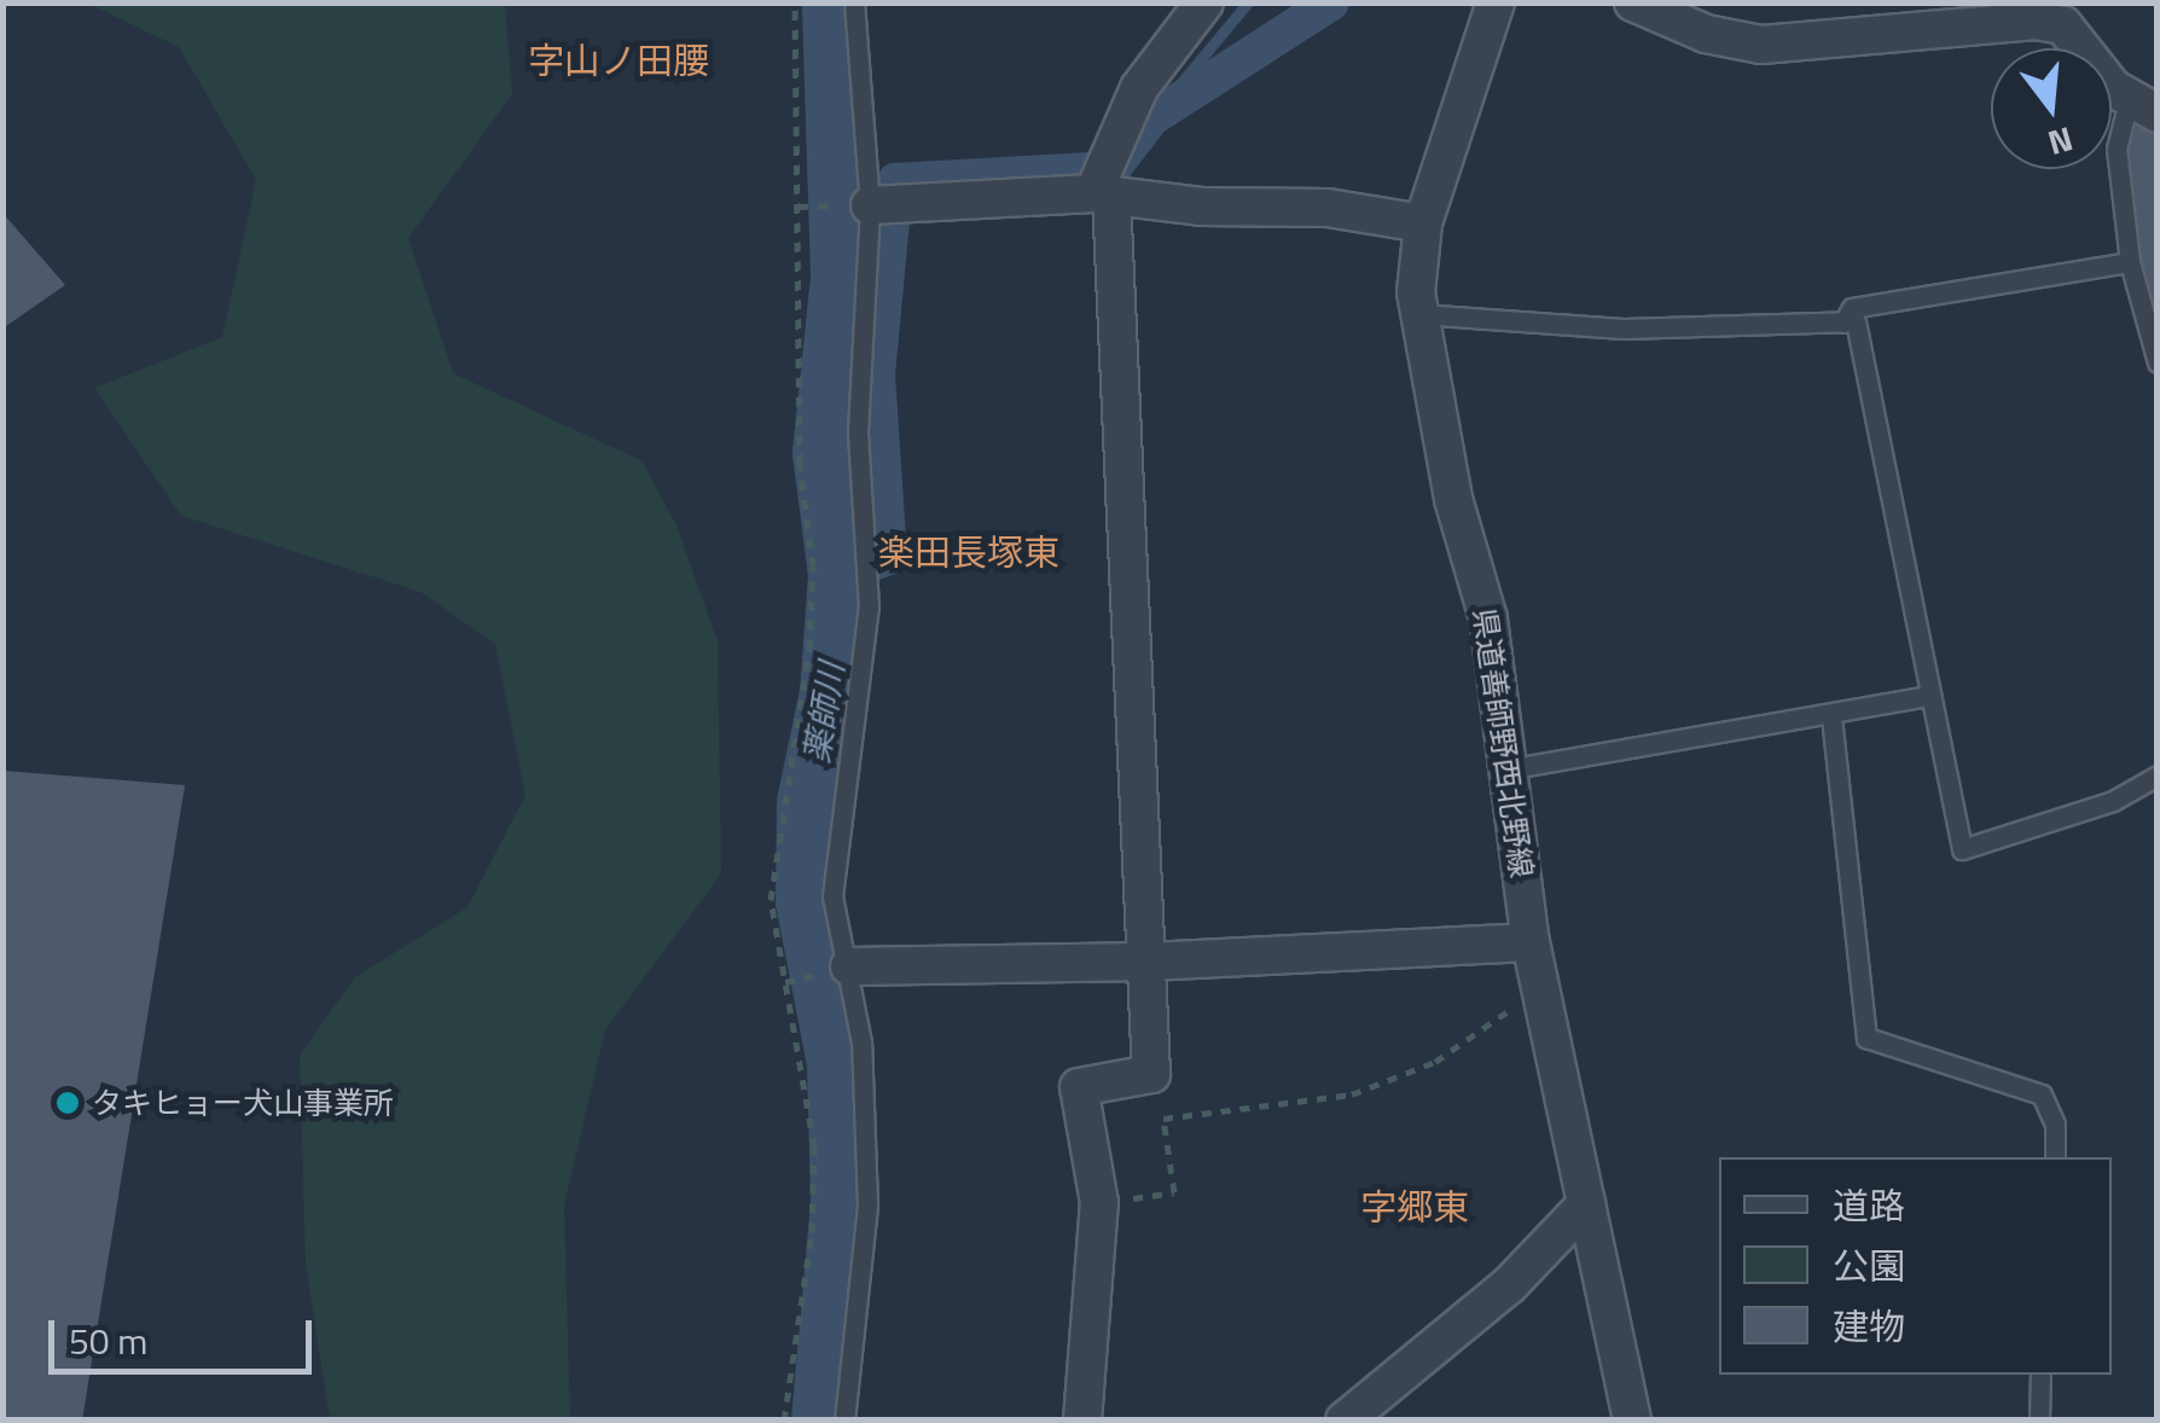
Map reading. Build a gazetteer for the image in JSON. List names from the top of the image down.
{
  "streets": {
    "street": ["県道善師野西北野線"]
  },
  "districts": ["字山ノ田腰", "楽田長塚東", "字郷東"],
  "water": ["薬師川"],
  "places": ["タキヒョー犬山事業所"],
  "legend": ["道路", "公園", "建物"],
  "scale_bar": "50 m",
  "north": "bottom"
}
